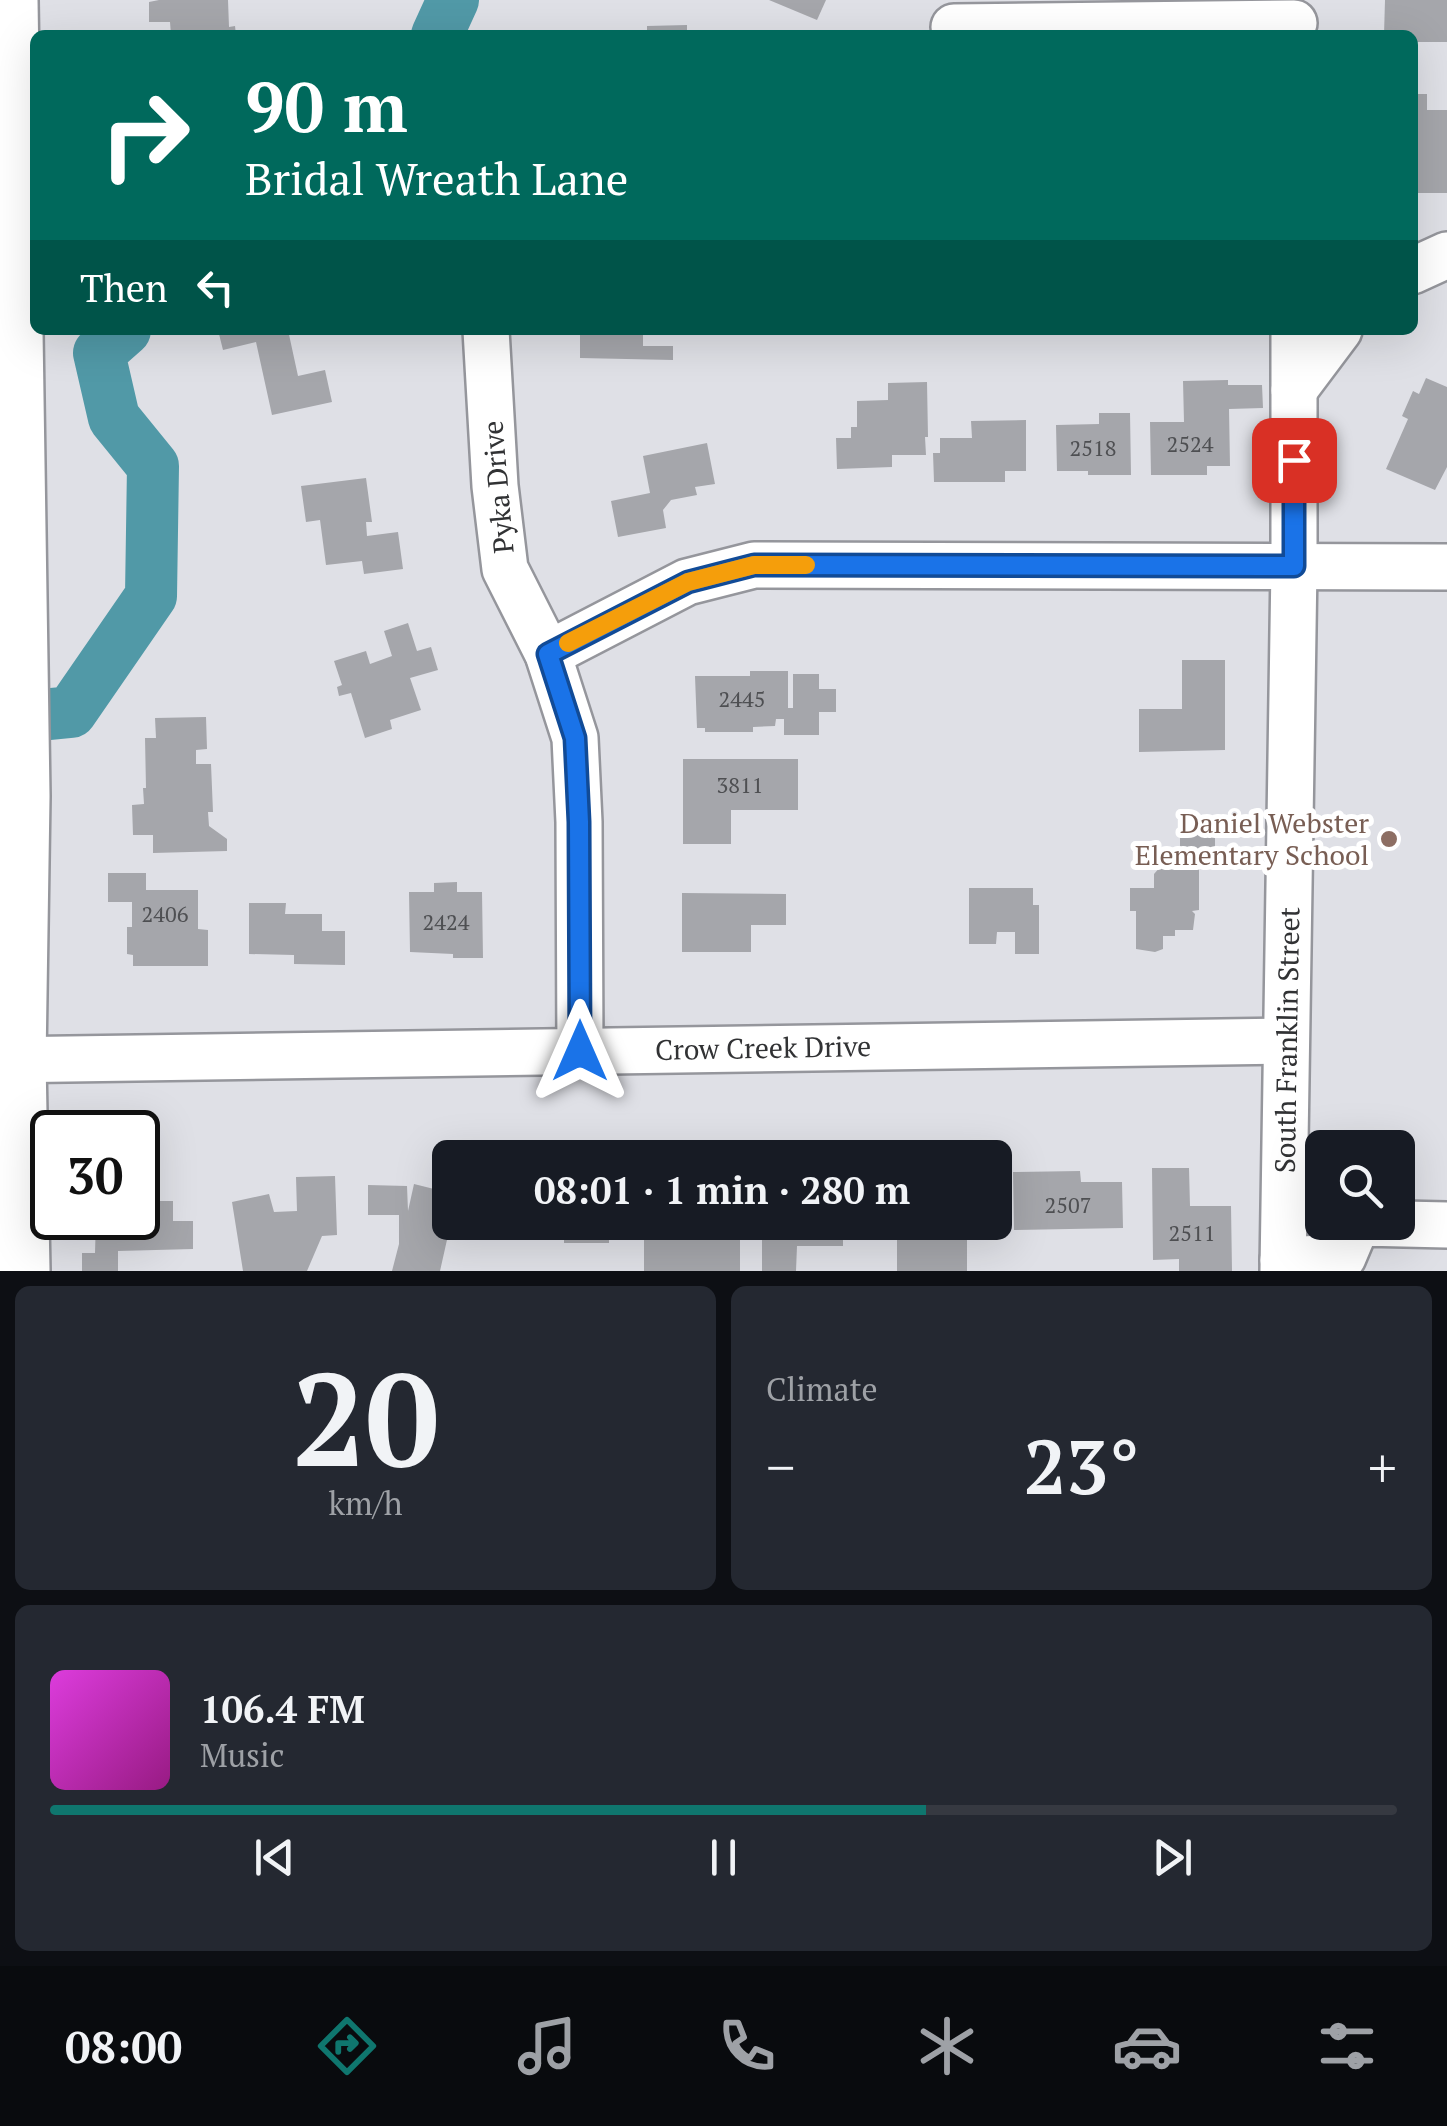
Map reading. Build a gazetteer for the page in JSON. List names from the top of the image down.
{
  "streets": {
    "street": ["Pyka Drive", "South Franklin Street", "Crow Creek Drive"]
  },
  "crossings": [
    ["Pyka Drive", "Crow Creek Drive"],
    ["South Franklin Street", "Crow Creek Drive"]
  ],
  "places": ["Daniel Webster Elementary School"],
  "house_numbers": [
    "2524",
    "2518",
    "2445",
    "3811",
    "2406",
    "2424",
    "2507",
    "2511"
  ],
  "page": {
    "turn": ["90 m", "Bridal Wreath Lane"],
    "then": "Then",
    "limit": "30",
    "trip": "08:01 · 1 min · 280 m",
    "tile": [
      ["20", "km/h"],
      "Climate"
    ],
    "heat": ["−", "23°", "+"],
    "song": ["106.4 FM", "Music"],
    "tabs": "08:00"
  }
}
